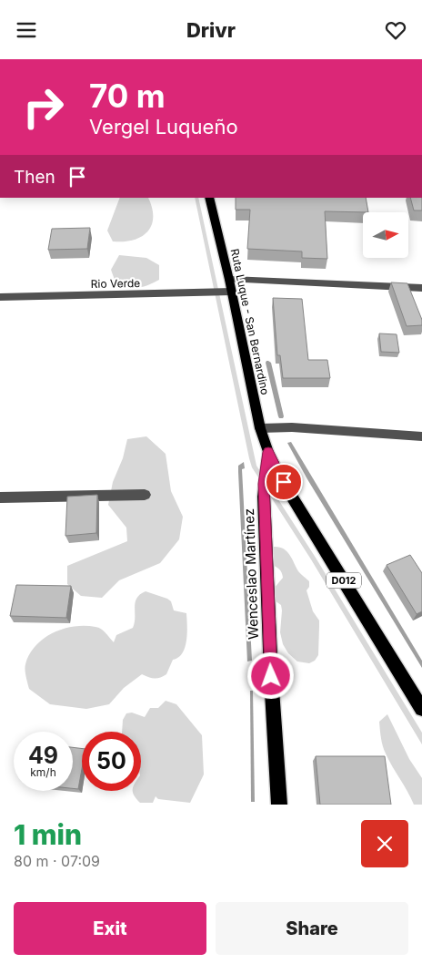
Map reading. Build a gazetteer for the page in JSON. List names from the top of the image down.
{
  "streets": {
    "main road": ["Ruta Luque - San Bernardino", "Wenceslao Martínez", "D012"],
    "street": ["Rio Verde"]
  },
  "crossings": [
    ["Rio Verde", "Ruta Luque - San Bernardino"],
    ["Ruta Luque - San Bernardino", "Wenceslao Martínez"],
    ["Ruta Luque - San Bernardino", "D012"],
    ["Wenceslao Martínez", "D012"]
  ],
  "north": "right",
  "page": {
    "header": "Drivr",
    "turn": ["70 m", "Vergel Luqueño"],
    "then": "Then",
    "speed": "49 km/h",
    "limit": "50",
    "heading": ["1 min", "80 m · 07:09"],
    "buttons": ["Exit", "Share"]
  }
}
